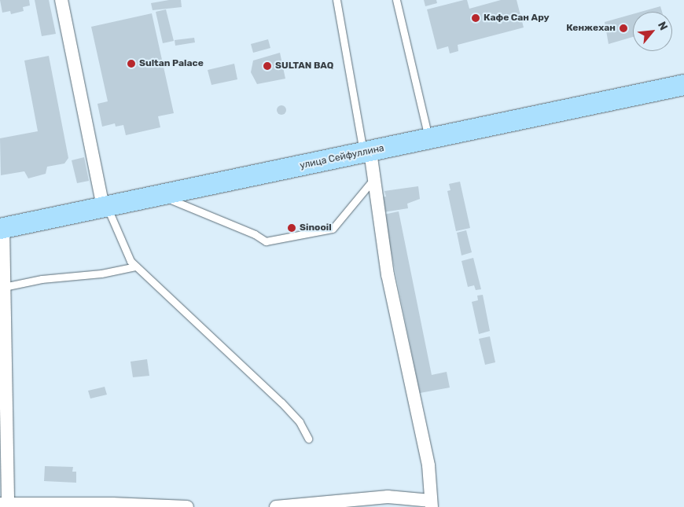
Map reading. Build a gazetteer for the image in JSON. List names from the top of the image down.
{
  "streets": {
    "main road": ["улица Сейфуллина"]
  },
  "places": [
    "Кафе Сан Ару",
    "Кенжехан",
    "Sultan Palace",
    "SULTAN BAQ",
    "Sinooil"
  ],
  "north": "top right"
}
